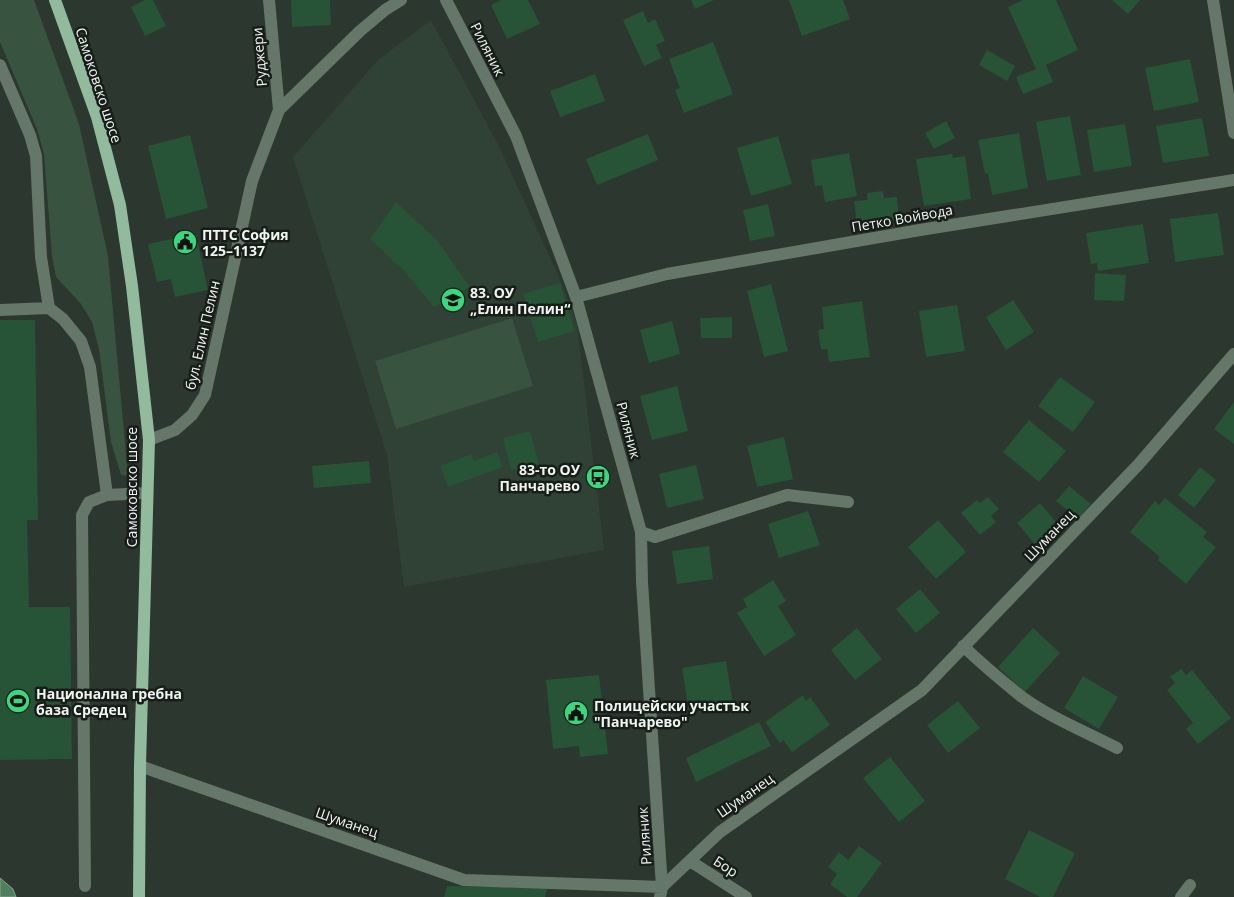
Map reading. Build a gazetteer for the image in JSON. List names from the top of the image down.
{
  "streets": {
    "main road": ["Самоковско шосе"],
    "street": [
      "Риляник",
      "Руджери",
      "Петко Войвода",
      "бул. Елин Пелин",
      "Шуманец",
      "Бор"
    ]
  },
  "crossings": [
    ["Риляник", "Петко Войвода"],
    ["Риляник", "Шуманец"],
    ["Руджери", "бул. Елин Пелин"],
    ["Самоковско шосе", "бул. Елин Пелин"],
    ["Самоковско шосе", "Шуманец"],
    ["Шуманец", "Бор"]
  ],
  "places": {
    "public building": ["ПТТС София 125–1137", "Полицейски участък \"Панчарево\""],
    "school or university": ["83. ОУ „Елин Пелин“"],
    "bus stop": ["83-то ОУ Панчарево"],
    "sports": ["Национална гребна база Средец"]
  }
}
